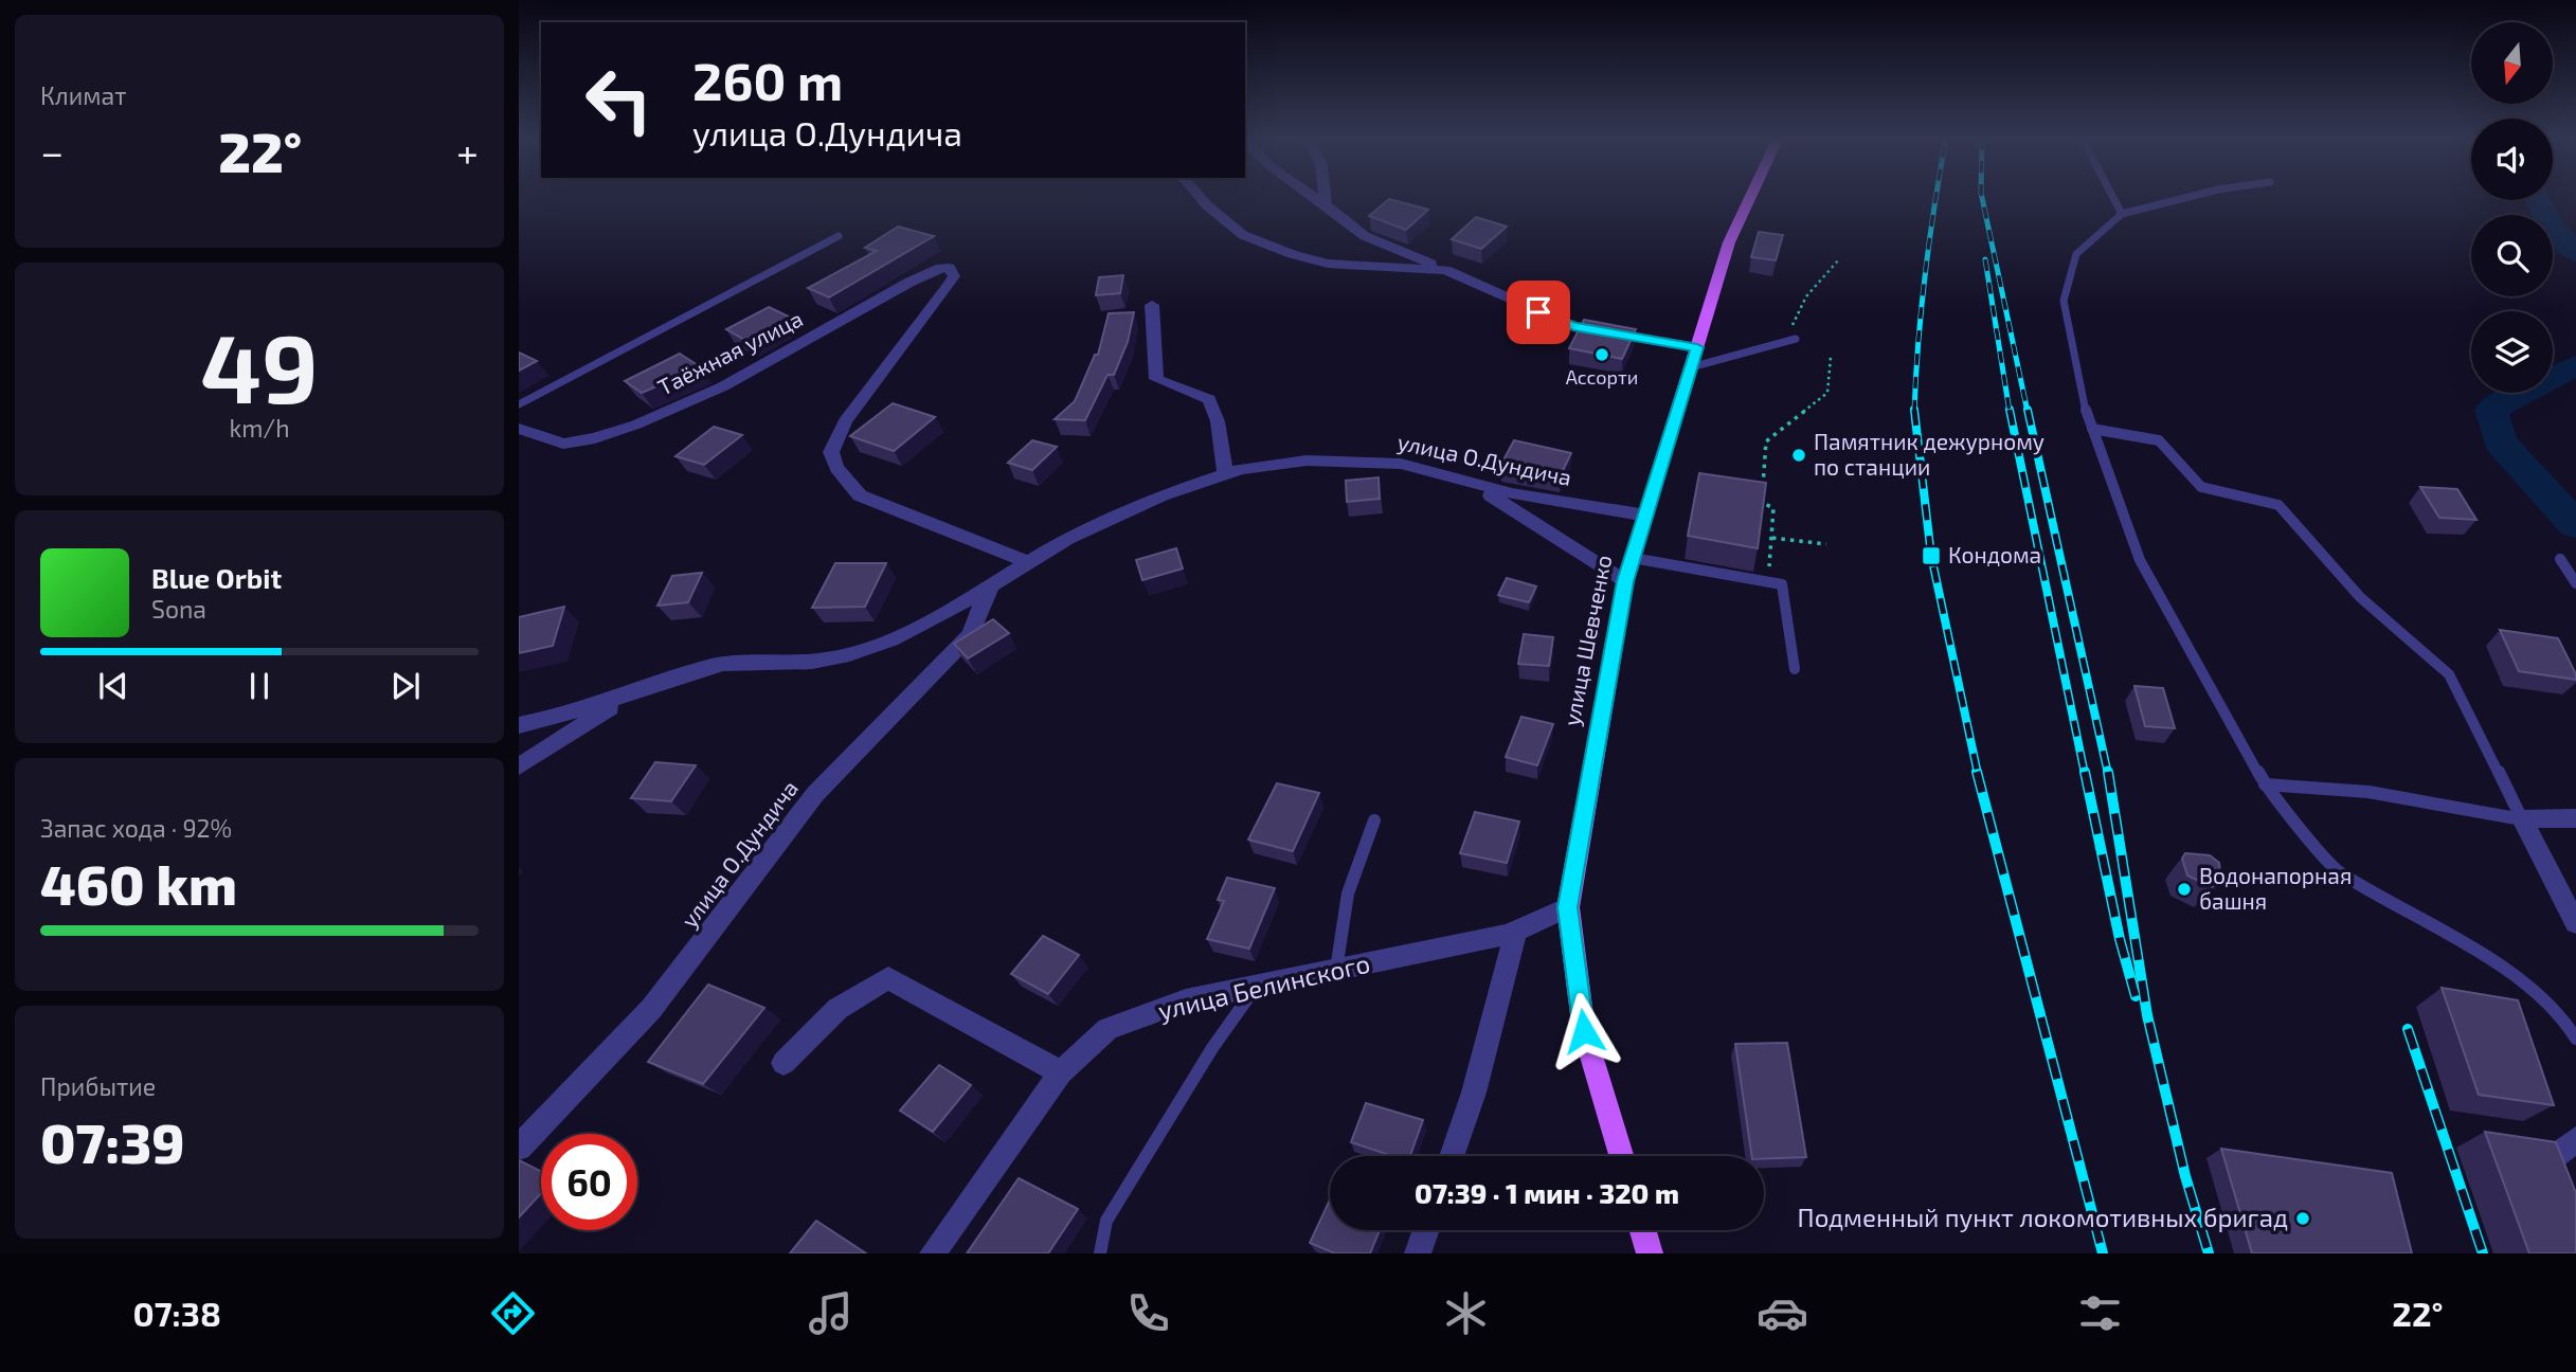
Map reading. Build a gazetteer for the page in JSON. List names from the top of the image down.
{
  "streets": {
    "main road": ["улица Шевченко"],
    "street": ["Таёжная улица", "улица О.Дундича", "улица Белинского"]
  },
  "crossings": [
    ["Таёжная улица", "улица О.Дундича"],
    ["улица О.Дундича", "улица Шевченко"],
    ["улица Шевченко", "улица Белинского"]
  ],
  "places": {
    "other": [
      "Ассорти",
      "Памятник дежурному по станции",
      "Водонапорная башня",
      "Подменный пункт локомотивных бригад"
    ],
    "transit": ["Кондома"]
  },
  "north": "bottom",
  "page": {
    "tile": [
      "Климат",
      ["49", "km/h"],
      ["Запас хода · 92%", "460 km"],
      ["Прибытие", "07:39"]
    ],
    "turn": ["260 m", "улица О.Дундича"],
    "heat": ["−", "22°", "+"],
    "song": ["Blue Orbit", "Sona"],
    "limit": "60",
    "trip": "07:39 · 1 мин · 320 m",
    "tabs": ["07:38", "22°"]
  }
}
